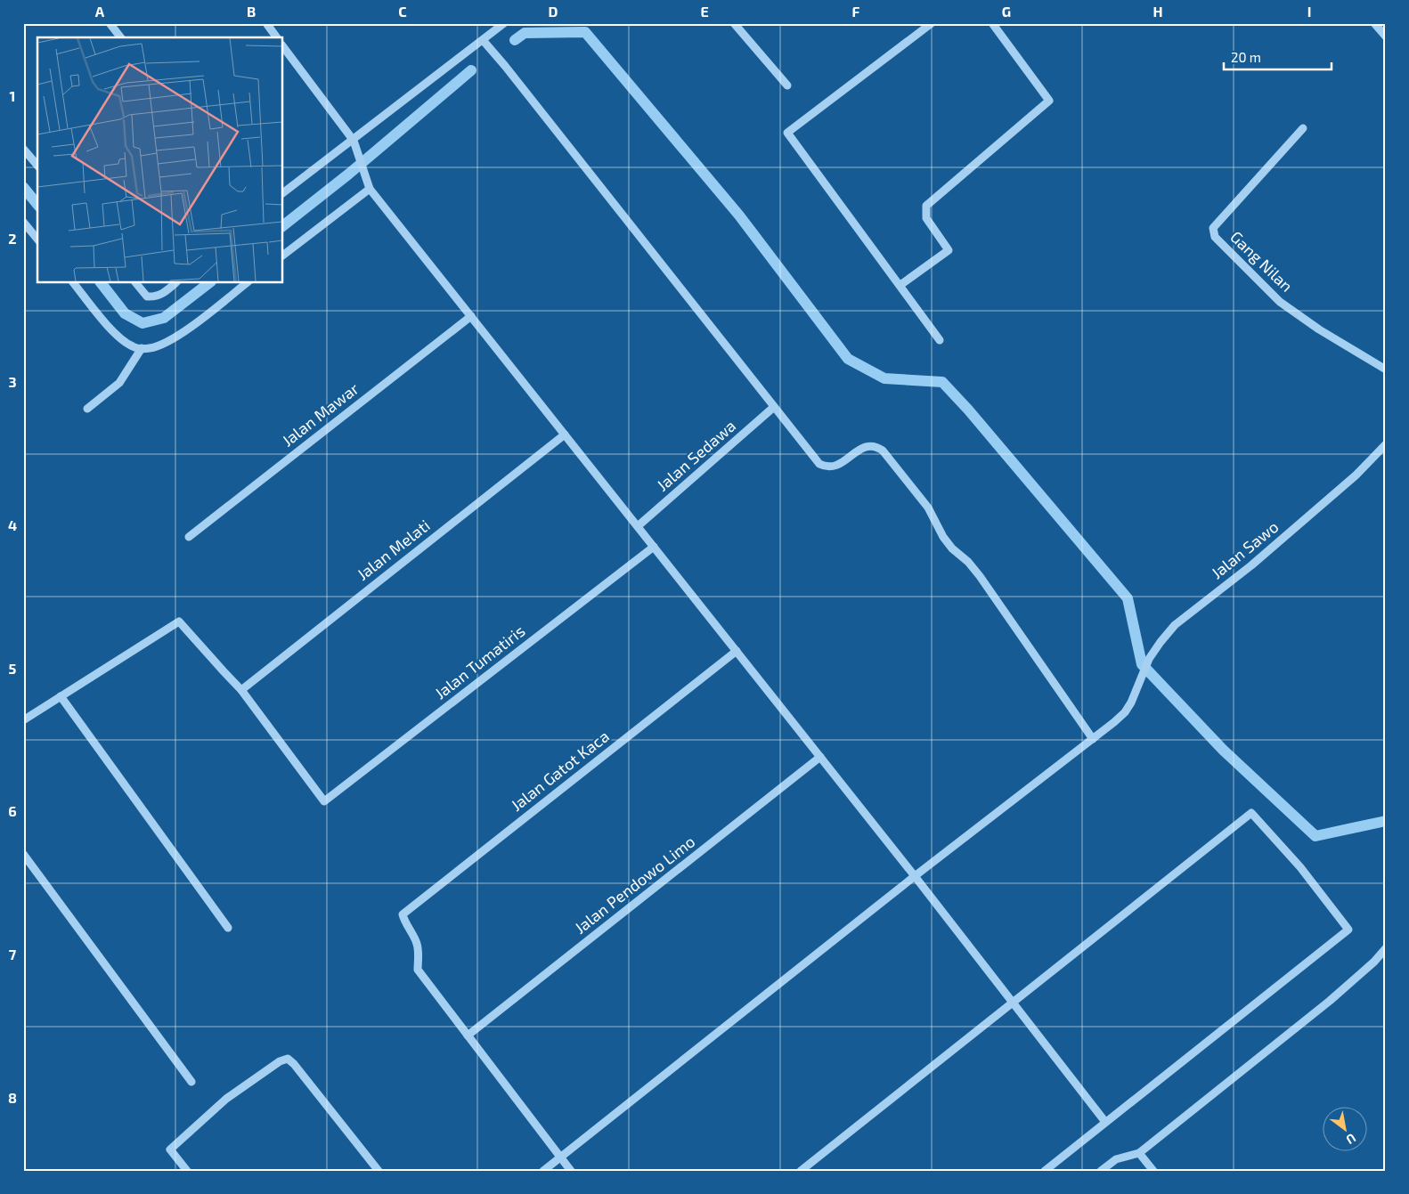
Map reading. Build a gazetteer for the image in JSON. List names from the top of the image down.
{
  "streets": {
    "street": [
      "Gang Nilan",
      "Jalan Mawar",
      "Jalan Sedawa",
      "Jalan Melati",
      "Jalan Sawo",
      "Jalan Tumatiris",
      "Jalan Gatot Kaca",
      "Jalan Pendowo Limo"
    ]
  },
  "crossings": [
    ["Jalan Melati", "Jalan Tumatiris"],
    ["Jalan Gatot Kaca", "Jalan Pendowo Limo"]
  ],
  "scale_bar": "20 m",
  "north": "bottom right",
  "grid": {
    "columns": [
      "A",
      "B",
      "C",
      "D",
      "E",
      "F",
      "G",
      "H",
      "I"
    ],
    "rows": [
      "1",
      "2",
      "3",
      "4",
      "5",
      "6",
      "7",
      "8"
    ]
  }
}
